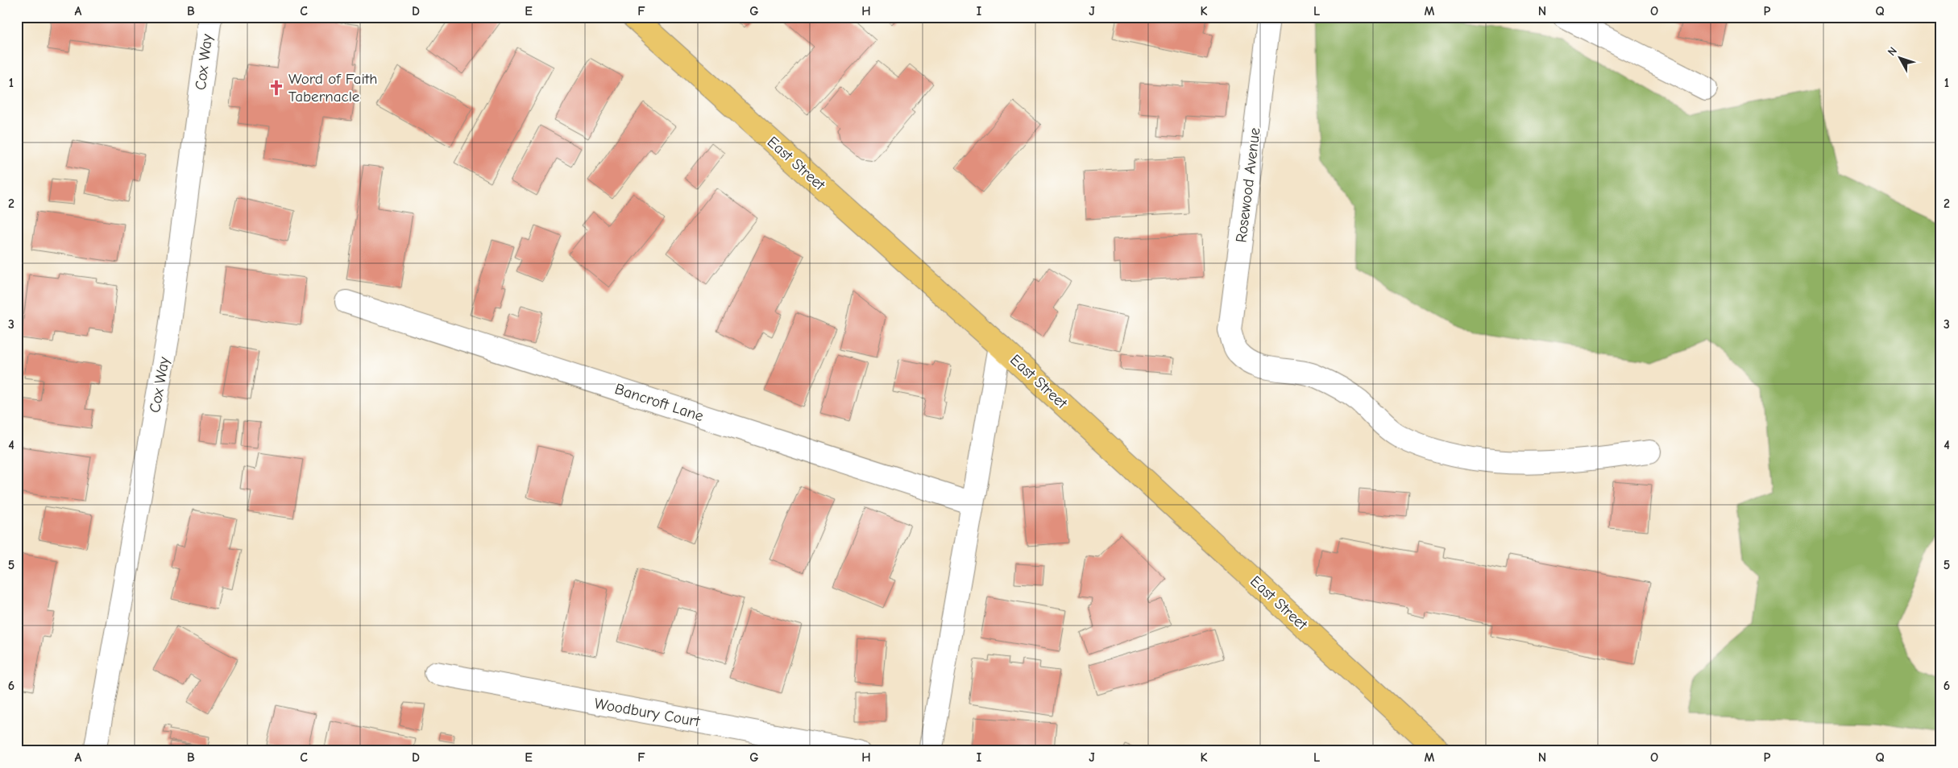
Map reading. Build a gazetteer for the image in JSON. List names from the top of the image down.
{
  "streets": {
    "main road": ["East Street"],
    "street": [
      "Cox Way",
      "Rosewood Avenue",
      "Bancroft Lane",
      "Woodbury Court"
    ]
  },
  "places": {
    "church": ["Word of Faith Tabernacle"]
  },
  "north": "top left",
  "grid": {
    "columns": [
      "A",
      "B",
      "C",
      "D",
      "E",
      "F",
      "G",
      "H",
      "I",
      "J",
      "K",
      "L",
      "M",
      "N",
      "O",
      "P",
      "Q"
    ],
    "rows": [
      "1",
      "2",
      "3",
      "4",
      "5",
      "6"
    ]
  }
}
